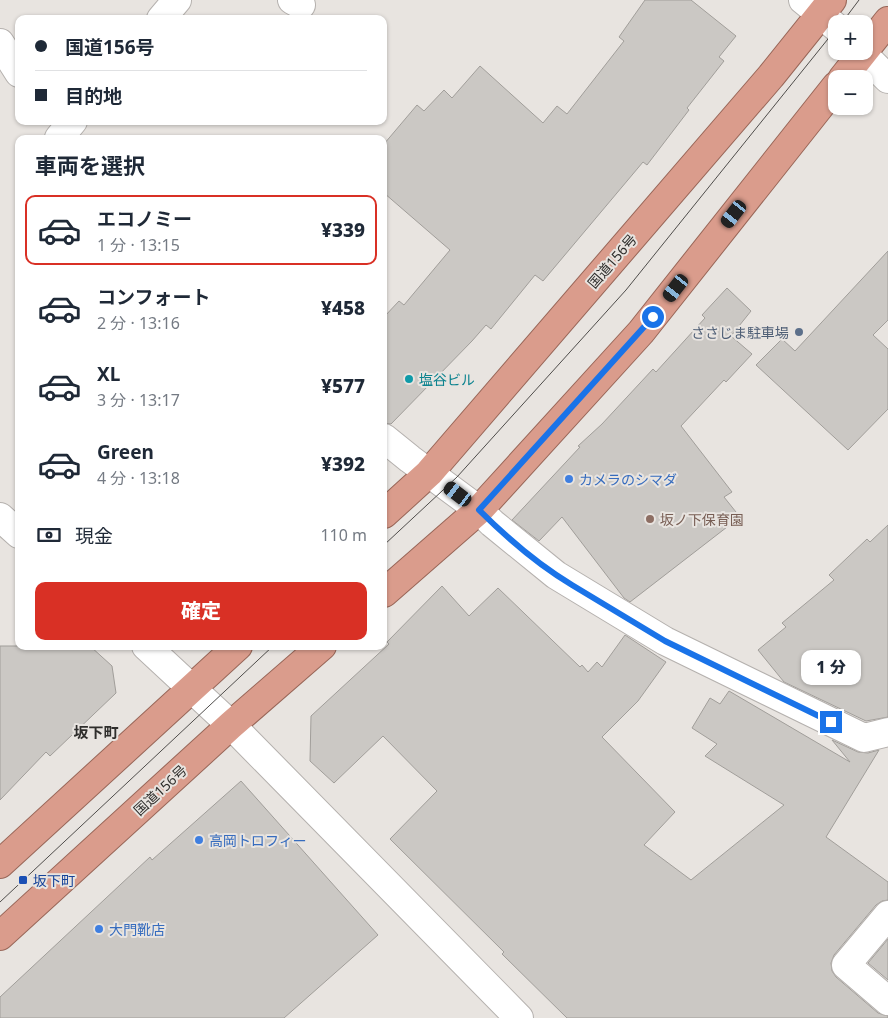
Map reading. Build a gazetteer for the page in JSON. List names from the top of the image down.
{
  "streets": {
    "highway": ["国道156号"]
  },
  "districts": ["坂下町"],
  "places": {
    "other": [
      "ささじま駐車場",
      "塩谷ビル",
      "カメラのシマダ",
      "坂ノ下保育園",
      "高岡トロフィー",
      "大門靴店"
    ],
    "transit": ["坂下町"]
  },
  "page": {
    "map_buttons": ["+", "−"],
    "banner": ["国道156号", "目的地"],
    "heading": "車両を選択",
    "list": [
      {
        "name": "エコノミー",
        "note": "1 分 · 13:15",
        "value": "¥339"
      },
      {
        "name": "コンフォート",
        "note": "2 分 · 13:16",
        "value": "¥458"
      },
      {
        "name": "XL",
        "note": "3 分 · 13:17",
        "value": "¥577"
      },
      {
        "name": "Green",
        "note": "4 分 · 13:18",
        "value": "¥392"
      }
    ],
    "pay": ["現金", "110 m"],
    "buttons": "確定",
    "bubble": "1 分"
  }
}
